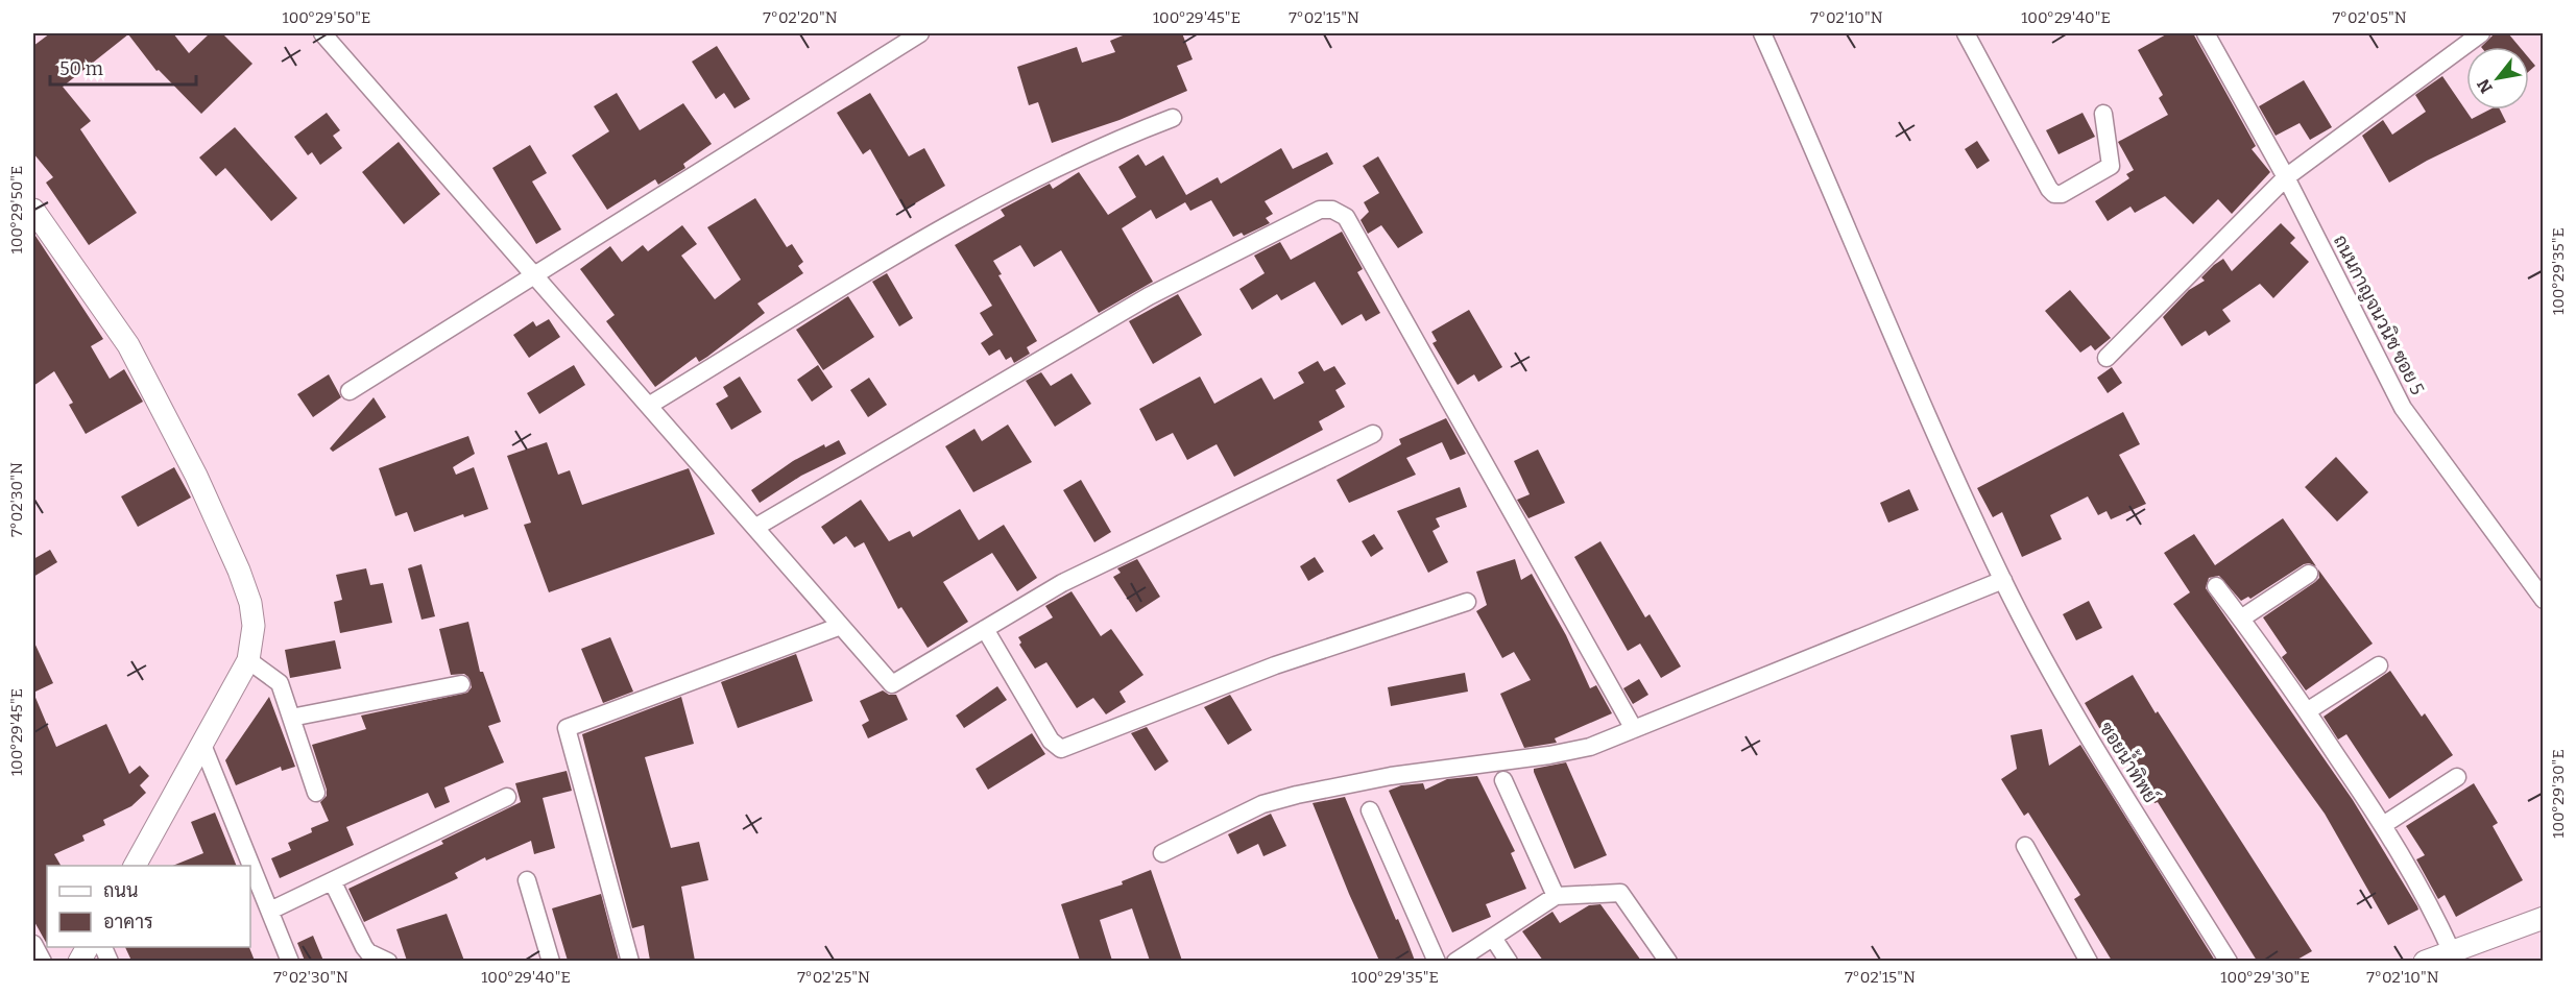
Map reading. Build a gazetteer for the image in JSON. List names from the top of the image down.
{
  "streets": {
    "street": ["ถนนกาญจนวนิช ซอย 5", "ซอยน้ำทิพย์"]
  },
  "legend": ["ถนน", "อาคาร"],
  "scale_bar": "50 m",
  "north": "bottom left",
  "coordinates": [
    "100°29'50\"E",
    "7°02'20\"N",
    "100°29'45\"E",
    "7°02'15\"N",
    "7°02'10\"N",
    "100°29'40\"E",
    "7°02'05\"N",
    "100°29'35\"E",
    "7°02'30\"N",
    "100°29'30\"E",
    "7°02'25\"N"
  ]
}
